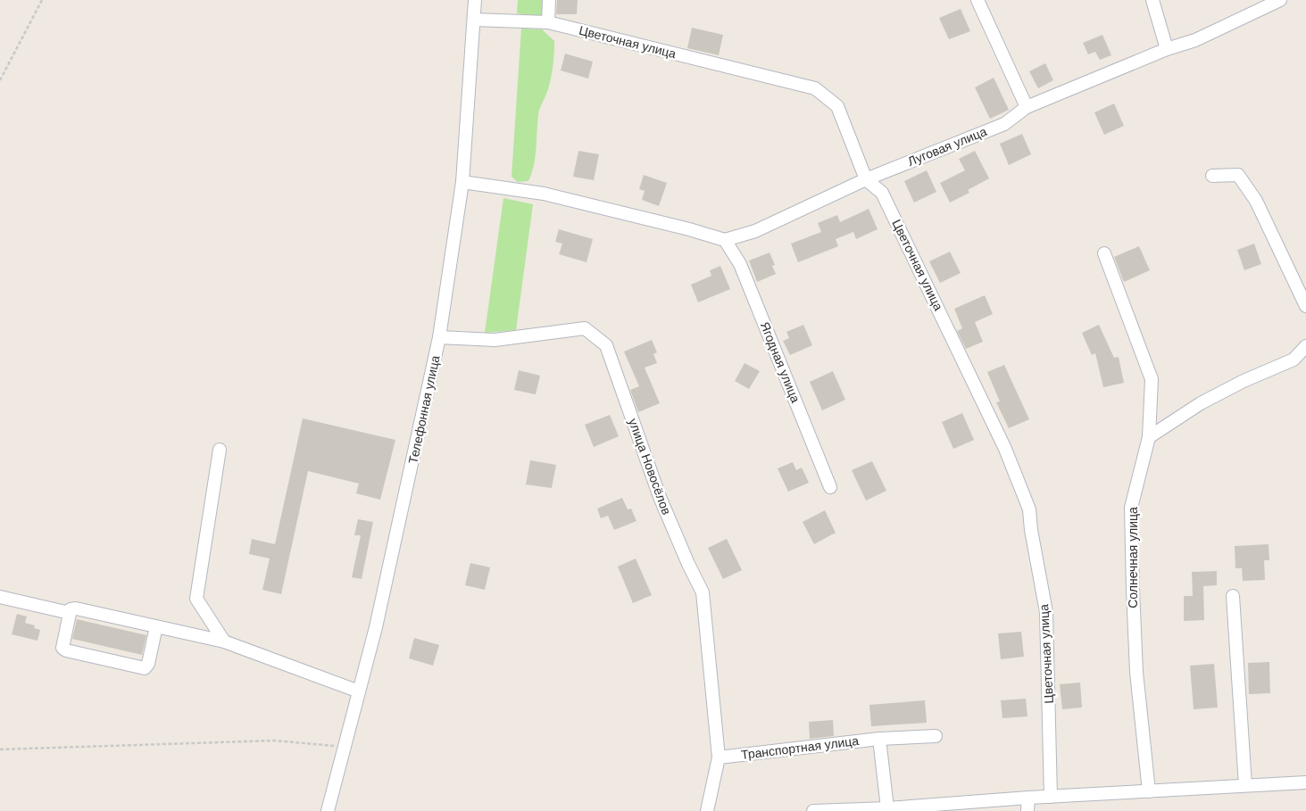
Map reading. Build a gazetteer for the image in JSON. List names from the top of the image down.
{
  "streets": {
    "street": [
      "Цветочная улица",
      "Луговая улица",
      "Ягодная улица",
      "Телефонная улица",
      "улица Новосёлов",
      "Солнечная улица",
      "Транспортная улица"
    ]
  },
  "crossings": [
    ["Цветочная улица", "Луговая улица"],
    ["Цветочная улица", "Телефонная улица"],
    ["Луговая улица", "Ягодная улица"],
    ["Телефонная улица", "улица Новосёлов"],
    ["улица Новосёлов", "Транспортная улица"]
  ]
}
